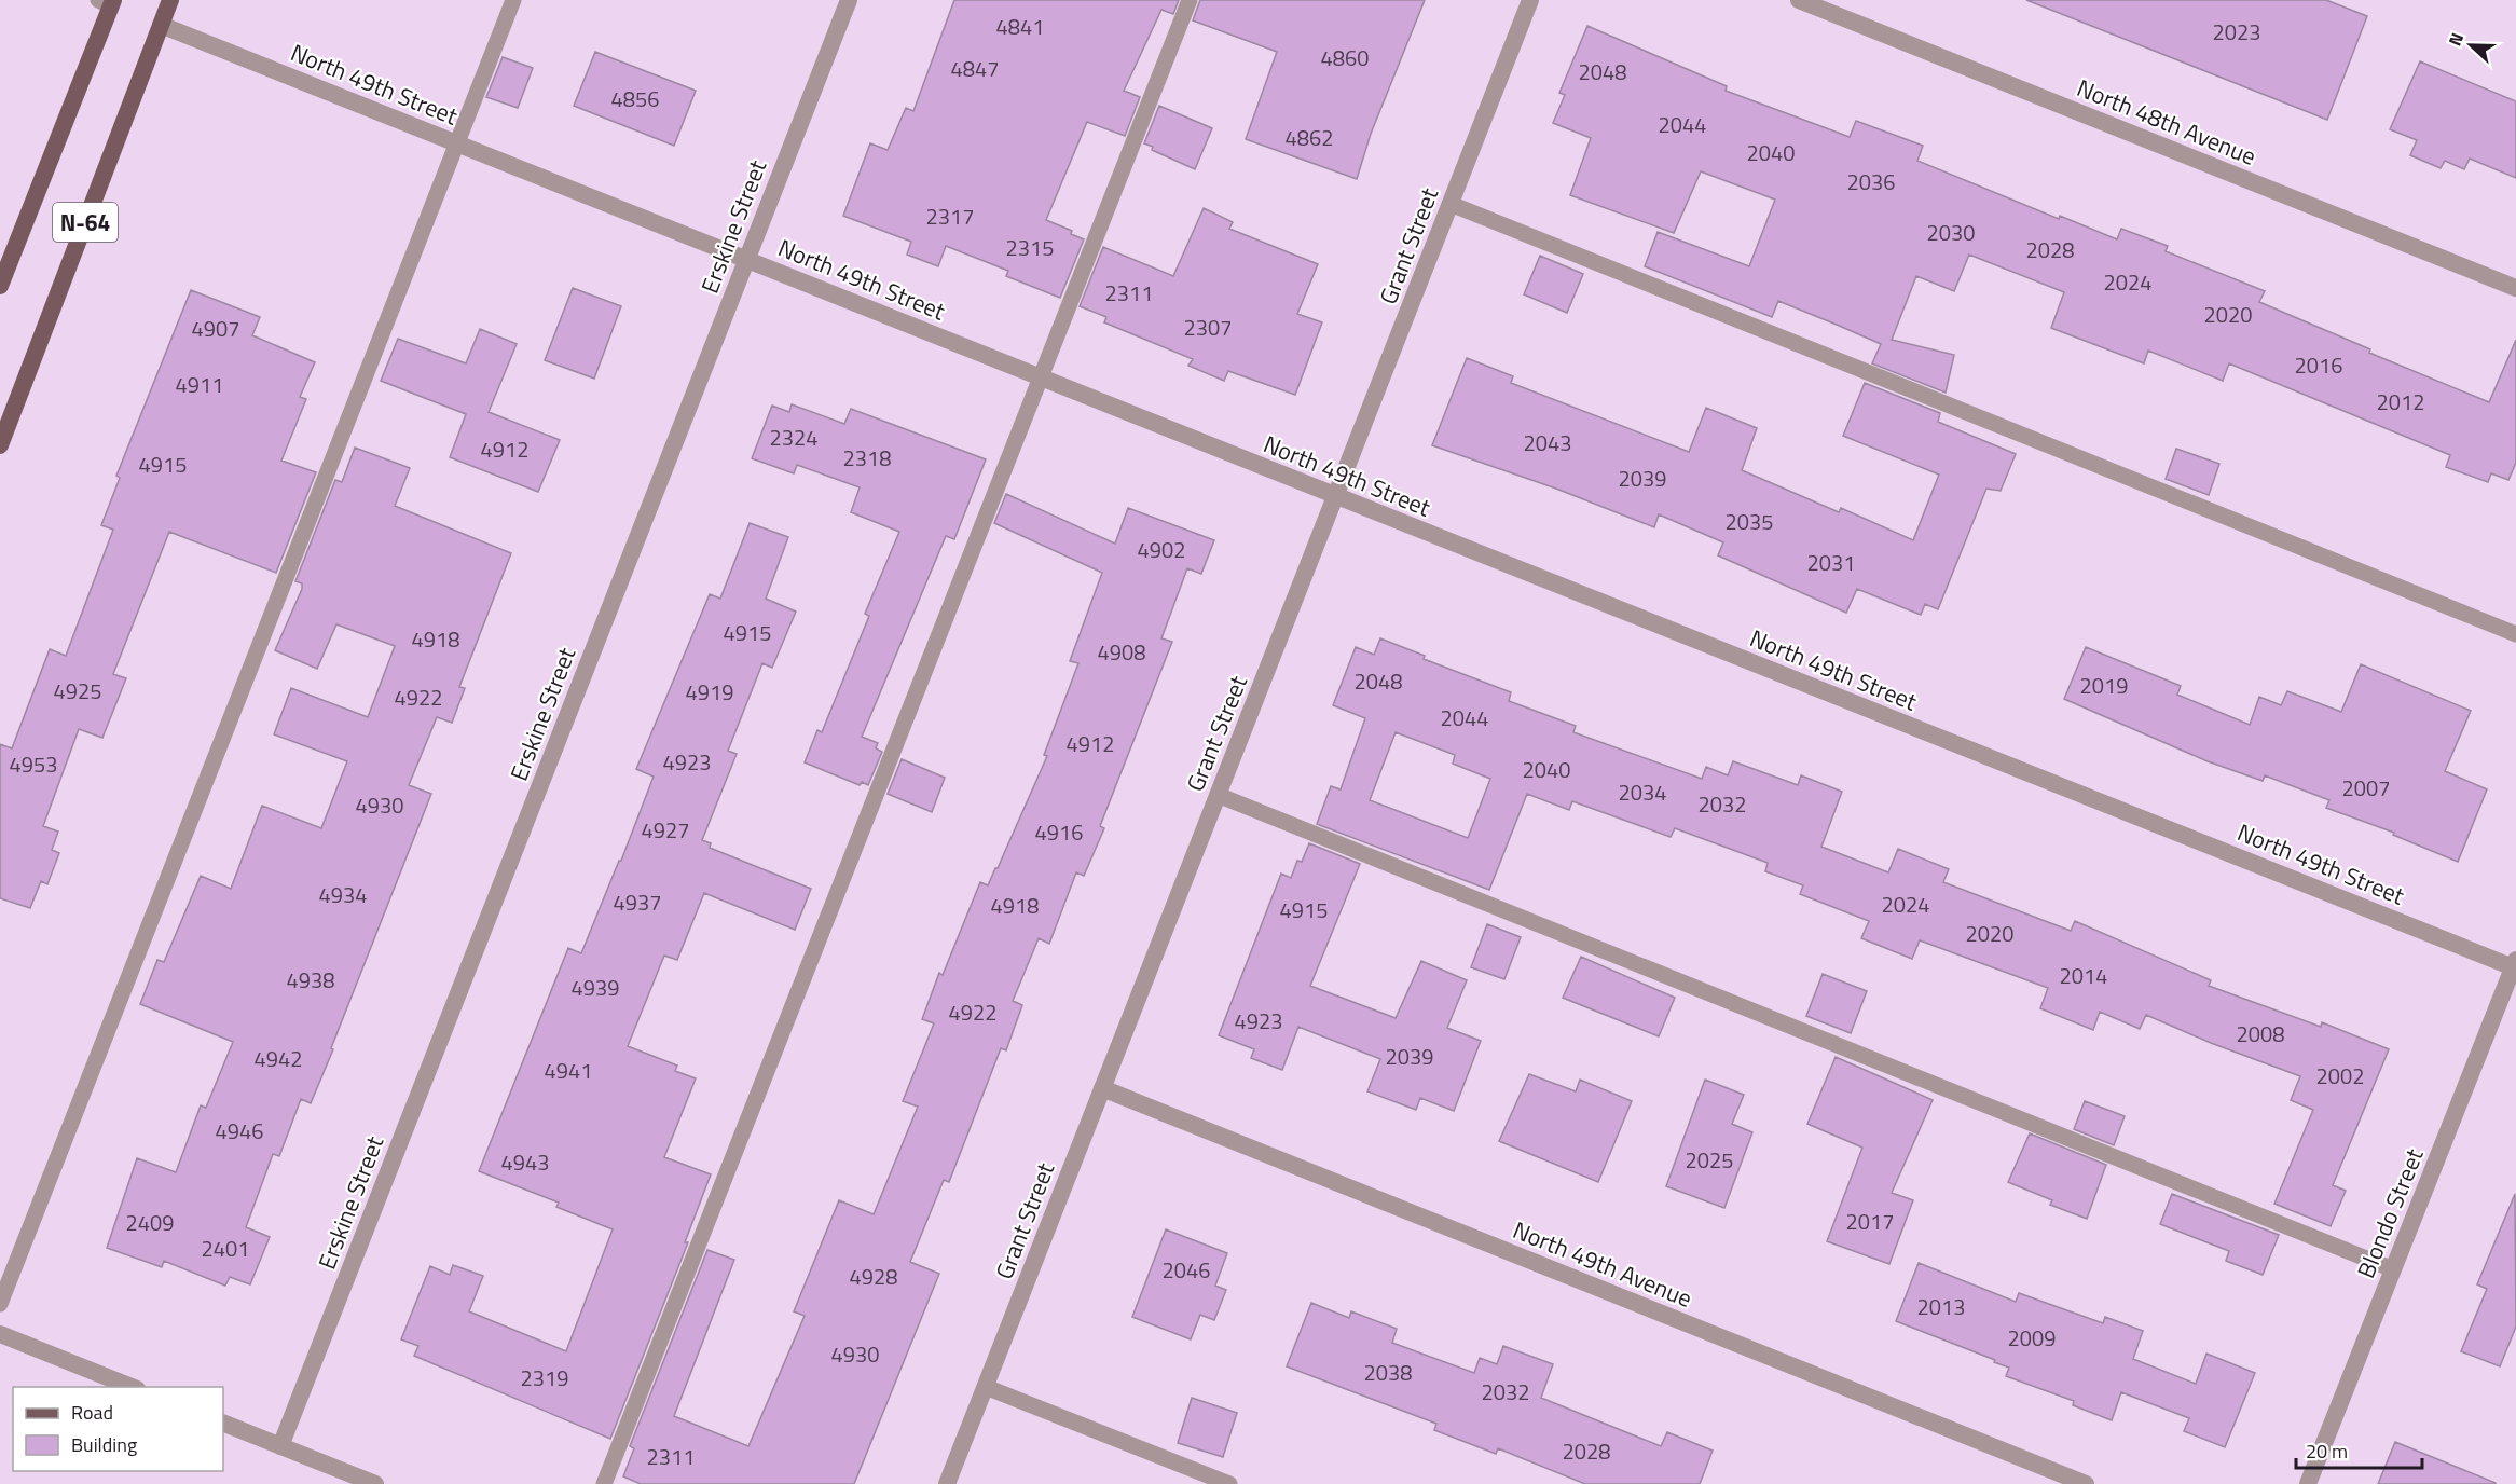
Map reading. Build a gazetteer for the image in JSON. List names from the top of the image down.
{
  "streets": {
    "main road": ["N-64"],
    "street": [
      "North 49th Street",
      "North 48th Avenue",
      "Erskine Street",
      "Grant Street",
      "Blondo Street",
      "North 49th Avenue"
    ]
  },
  "crossings": [
    ["North 49th Street", "N-64"],
    ["North 49th Street", "Erskine Street"],
    ["North 49th Street", "Grant Street"],
    ["North 49th Street", "Blondo Street"],
    ["Grant Street", "North 49th Avenue"]
  ],
  "house_numbers": [
    "4841",
    "2023",
    "4860",
    "4847",
    "2048",
    "4856",
    "2044",
    "4862",
    "2040",
    "2036",
    "2317",
    "2030",
    "2315",
    "2028",
    "2024",
    "2311",
    "2020",
    "2307",
    "4907",
    "2016",
    "4911",
    "2012",
    "2324",
    "2043",
    "4912",
    "2318",
    "4915",
    "2039",
    "2035",
    "4902",
    "2031",
    "4915",
    "4918",
    "4908",
    "2048",
    "2019",
    "4925",
    "4919",
    "4922",
    "2044",
    "4912",
    "4923",
    "4953",
    "2040",
    "2007",
    "2034",
    "2032",
    "4930",
    "4927",
    "4916",
    "4934",
    "4937",
    "2024",
    "4918",
    "4915",
    "2020",
    "2014",
    "4938",
    "4939",
    "4922",
    "4923",
    "2008",
    "2039",
    "4942",
    "4941",
    "2002",
    "4946",
    "2025",
    "4943",
    "2017",
    "2409",
    "2401",
    "2046",
    "4928",
    "2013",
    "2009",
    "4930",
    "2038",
    "2319",
    "2032",
    "2028",
    "2311"
  ],
  "legend": ["Road", "Building"],
  "scale_bar": "20 m",
  "north": "left"
}
